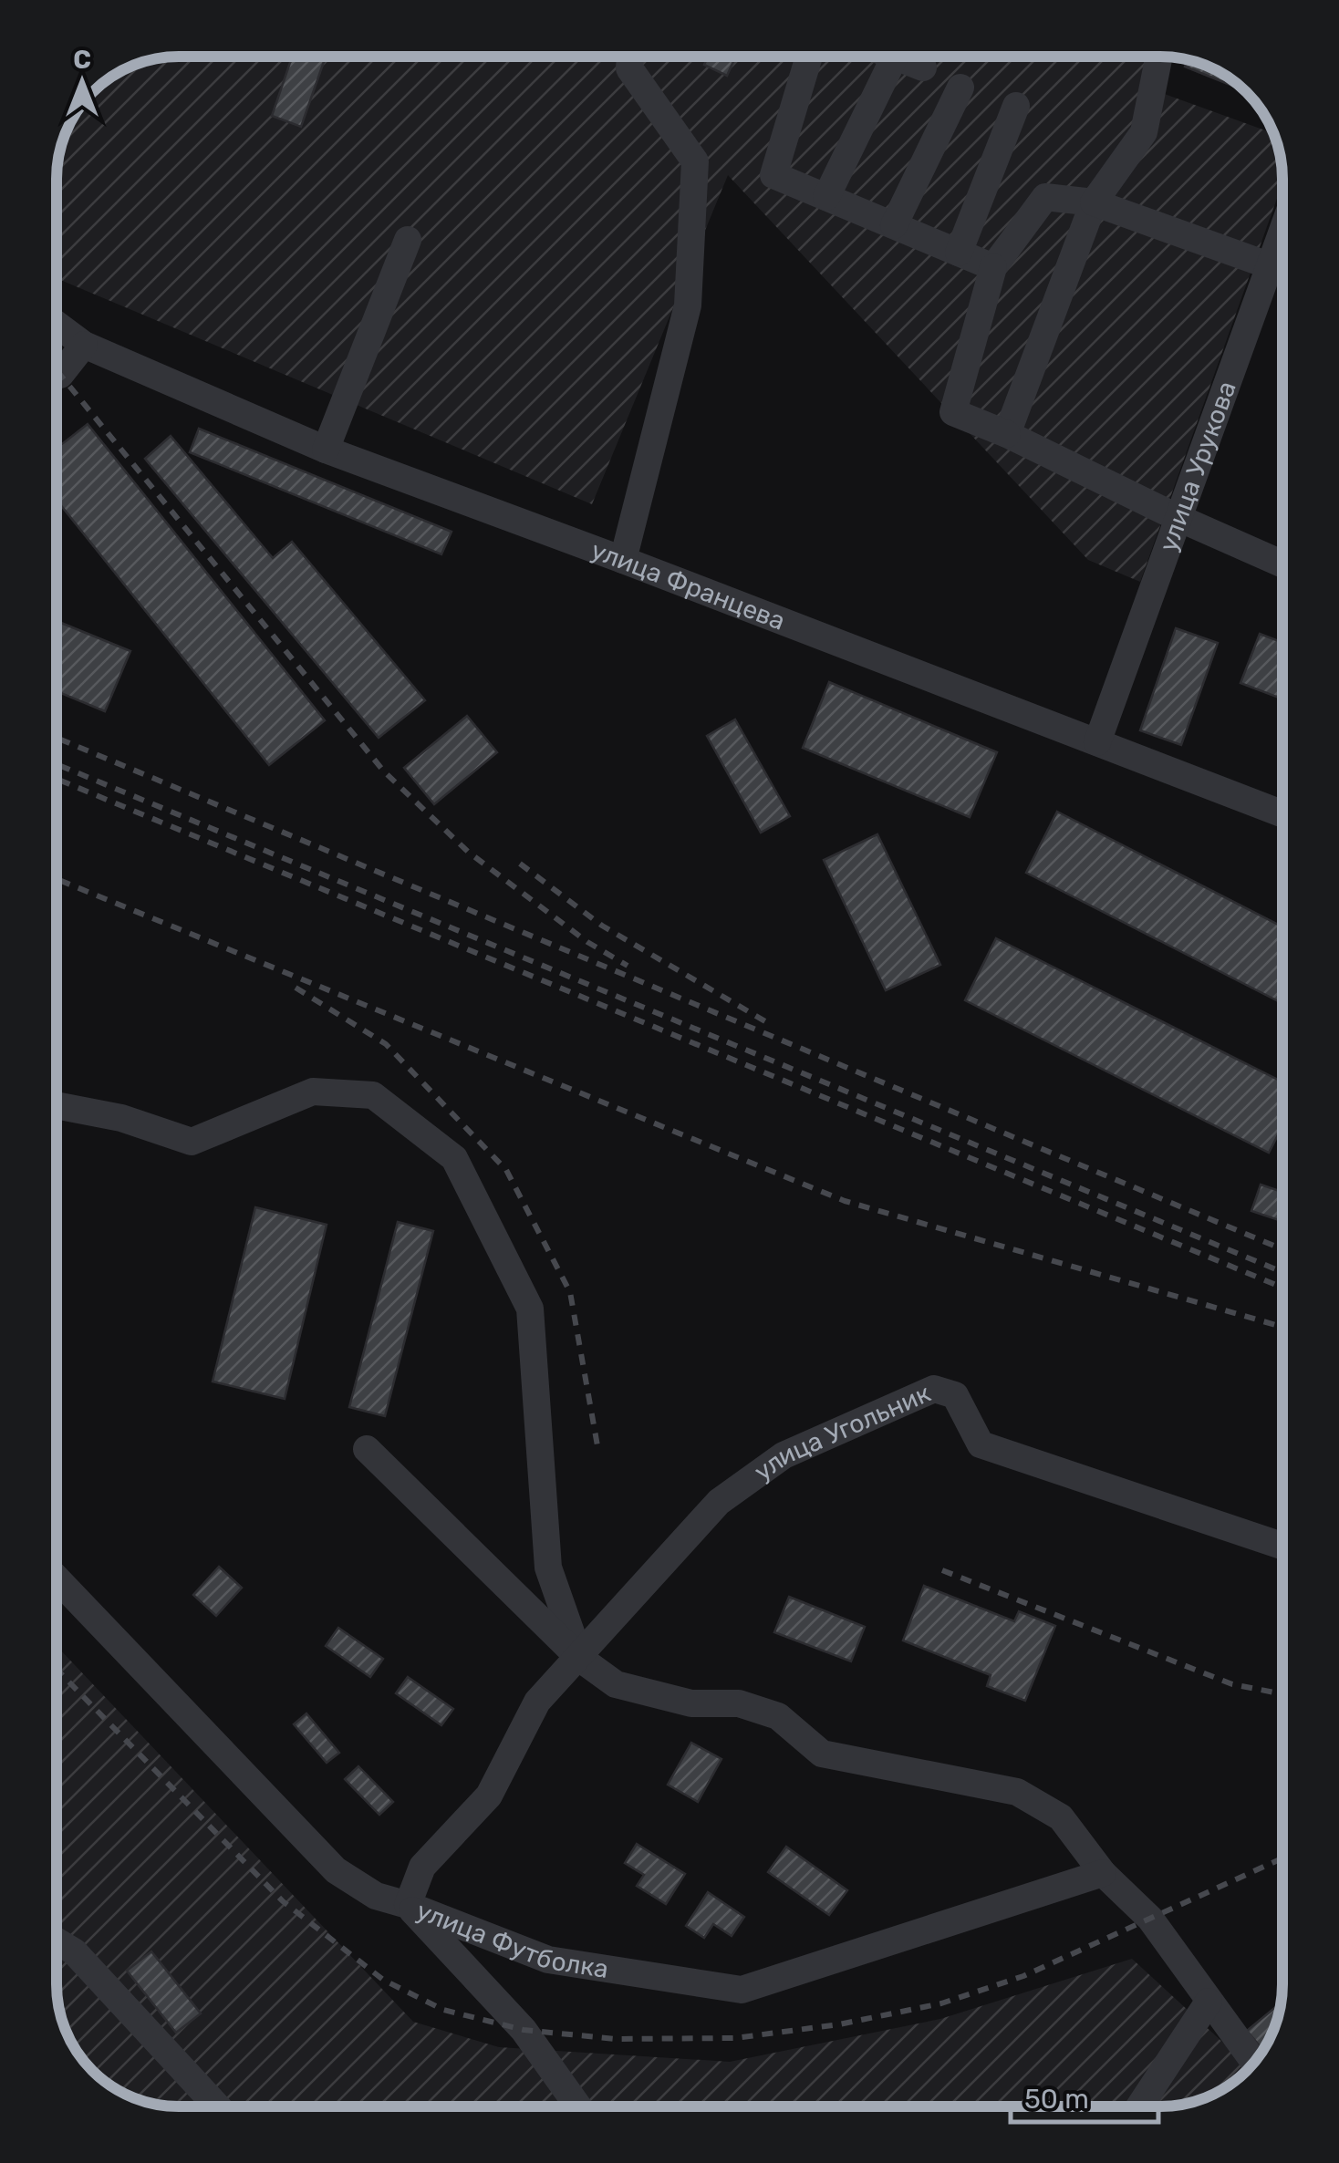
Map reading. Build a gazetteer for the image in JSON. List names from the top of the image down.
{
  "streets": {
    "street": [
      "улица Урукова",
      "улица Францева",
      "улица Угольник",
      "улица Футболка"
    ]
  },
  "crossings": [
    ["улица Урукова", "улица Францева"],
    ["улица Угольник", "улица Футболка"]
  ],
  "scale_bar": "50 m",
  "north": "top"
}
